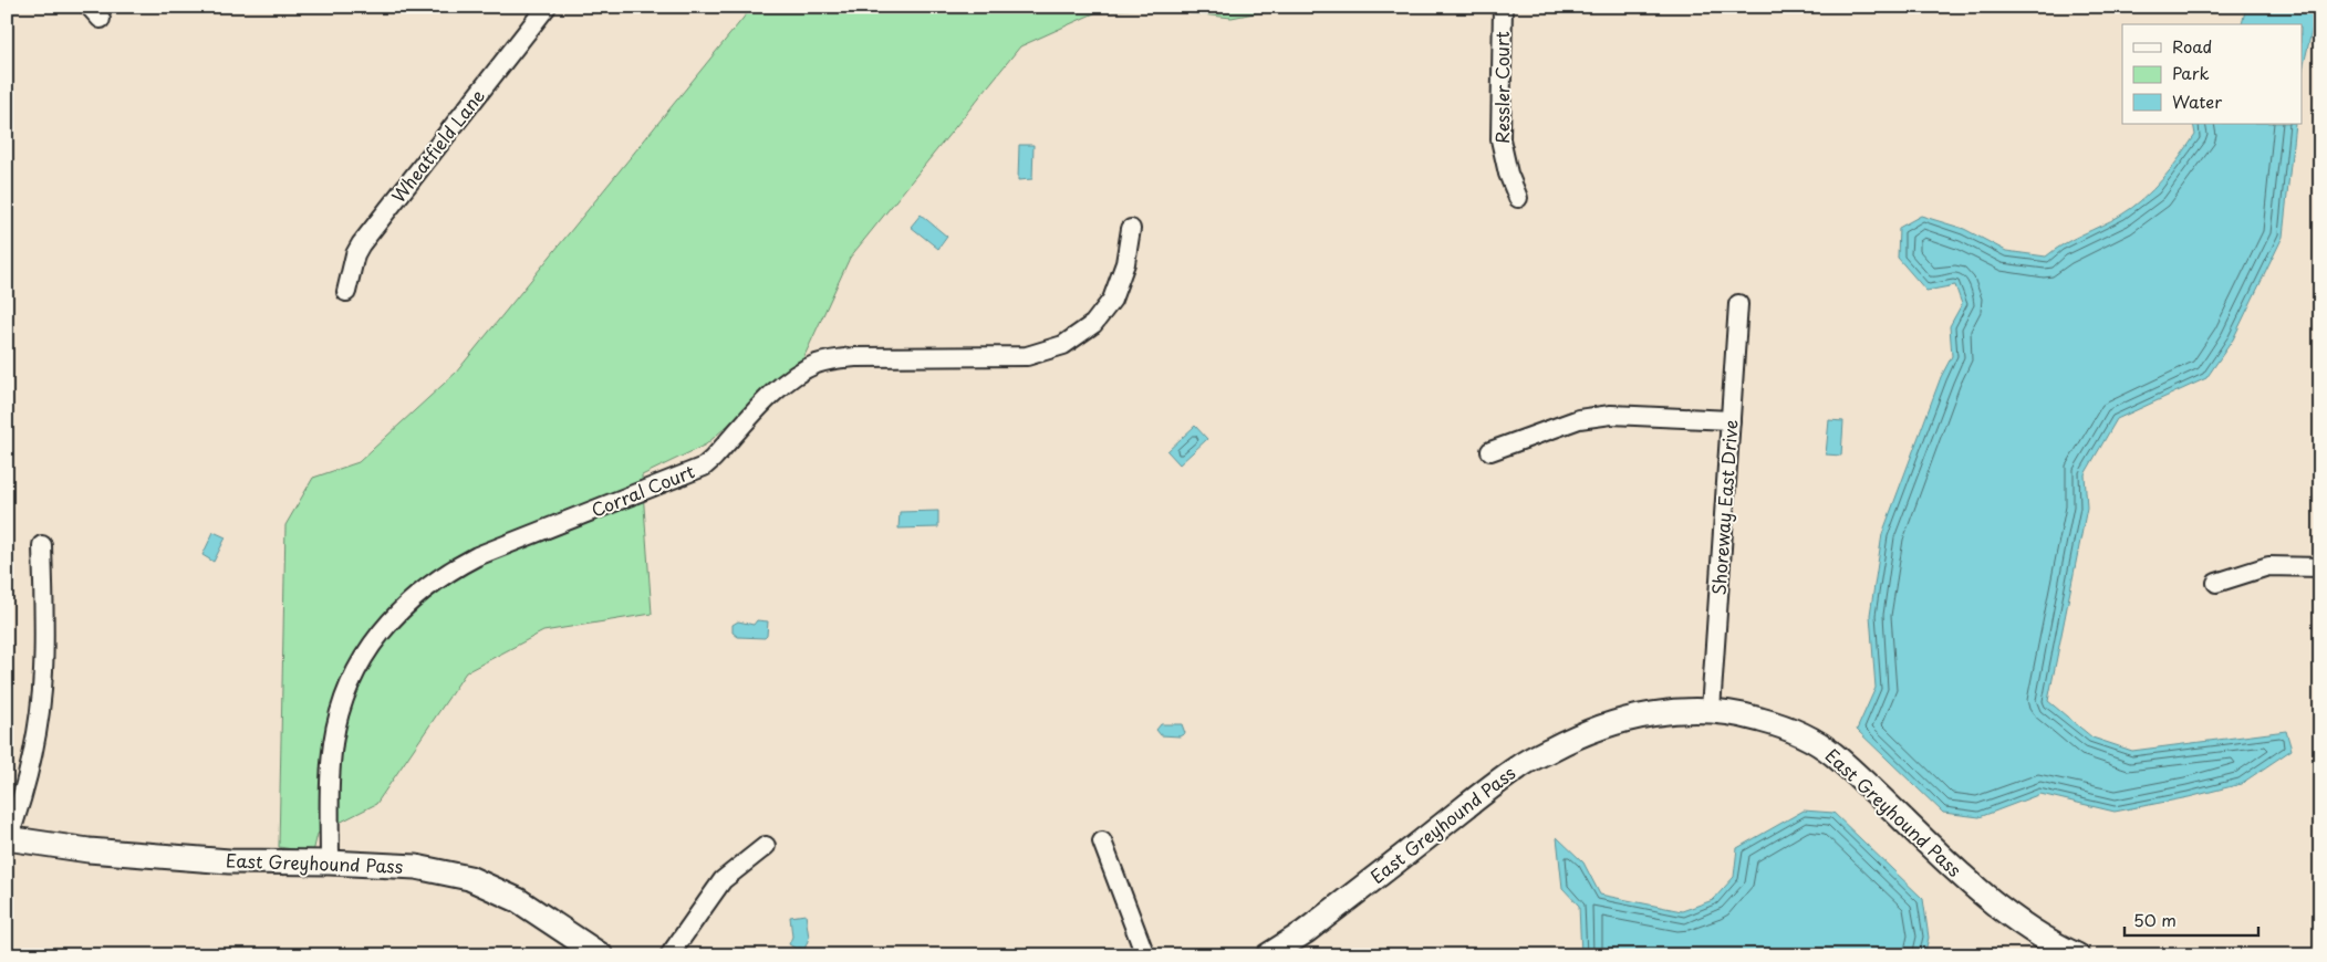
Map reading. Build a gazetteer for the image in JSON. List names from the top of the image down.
{
  "streets": {
    "street": [
      "Ressler Court",
      "Wheatfield Lane",
      "Corral Court",
      "Shoreway East Drive",
      "East Greyhound Pass"
    ]
  },
  "crossings": [
    ["Corral Court", "East Greyhound Pass"],
    ["Shoreway East Drive", "East Greyhound Pass"]
  ],
  "legend": ["Road", "Park", "Water"],
  "scale_bar": "50 m"
}
